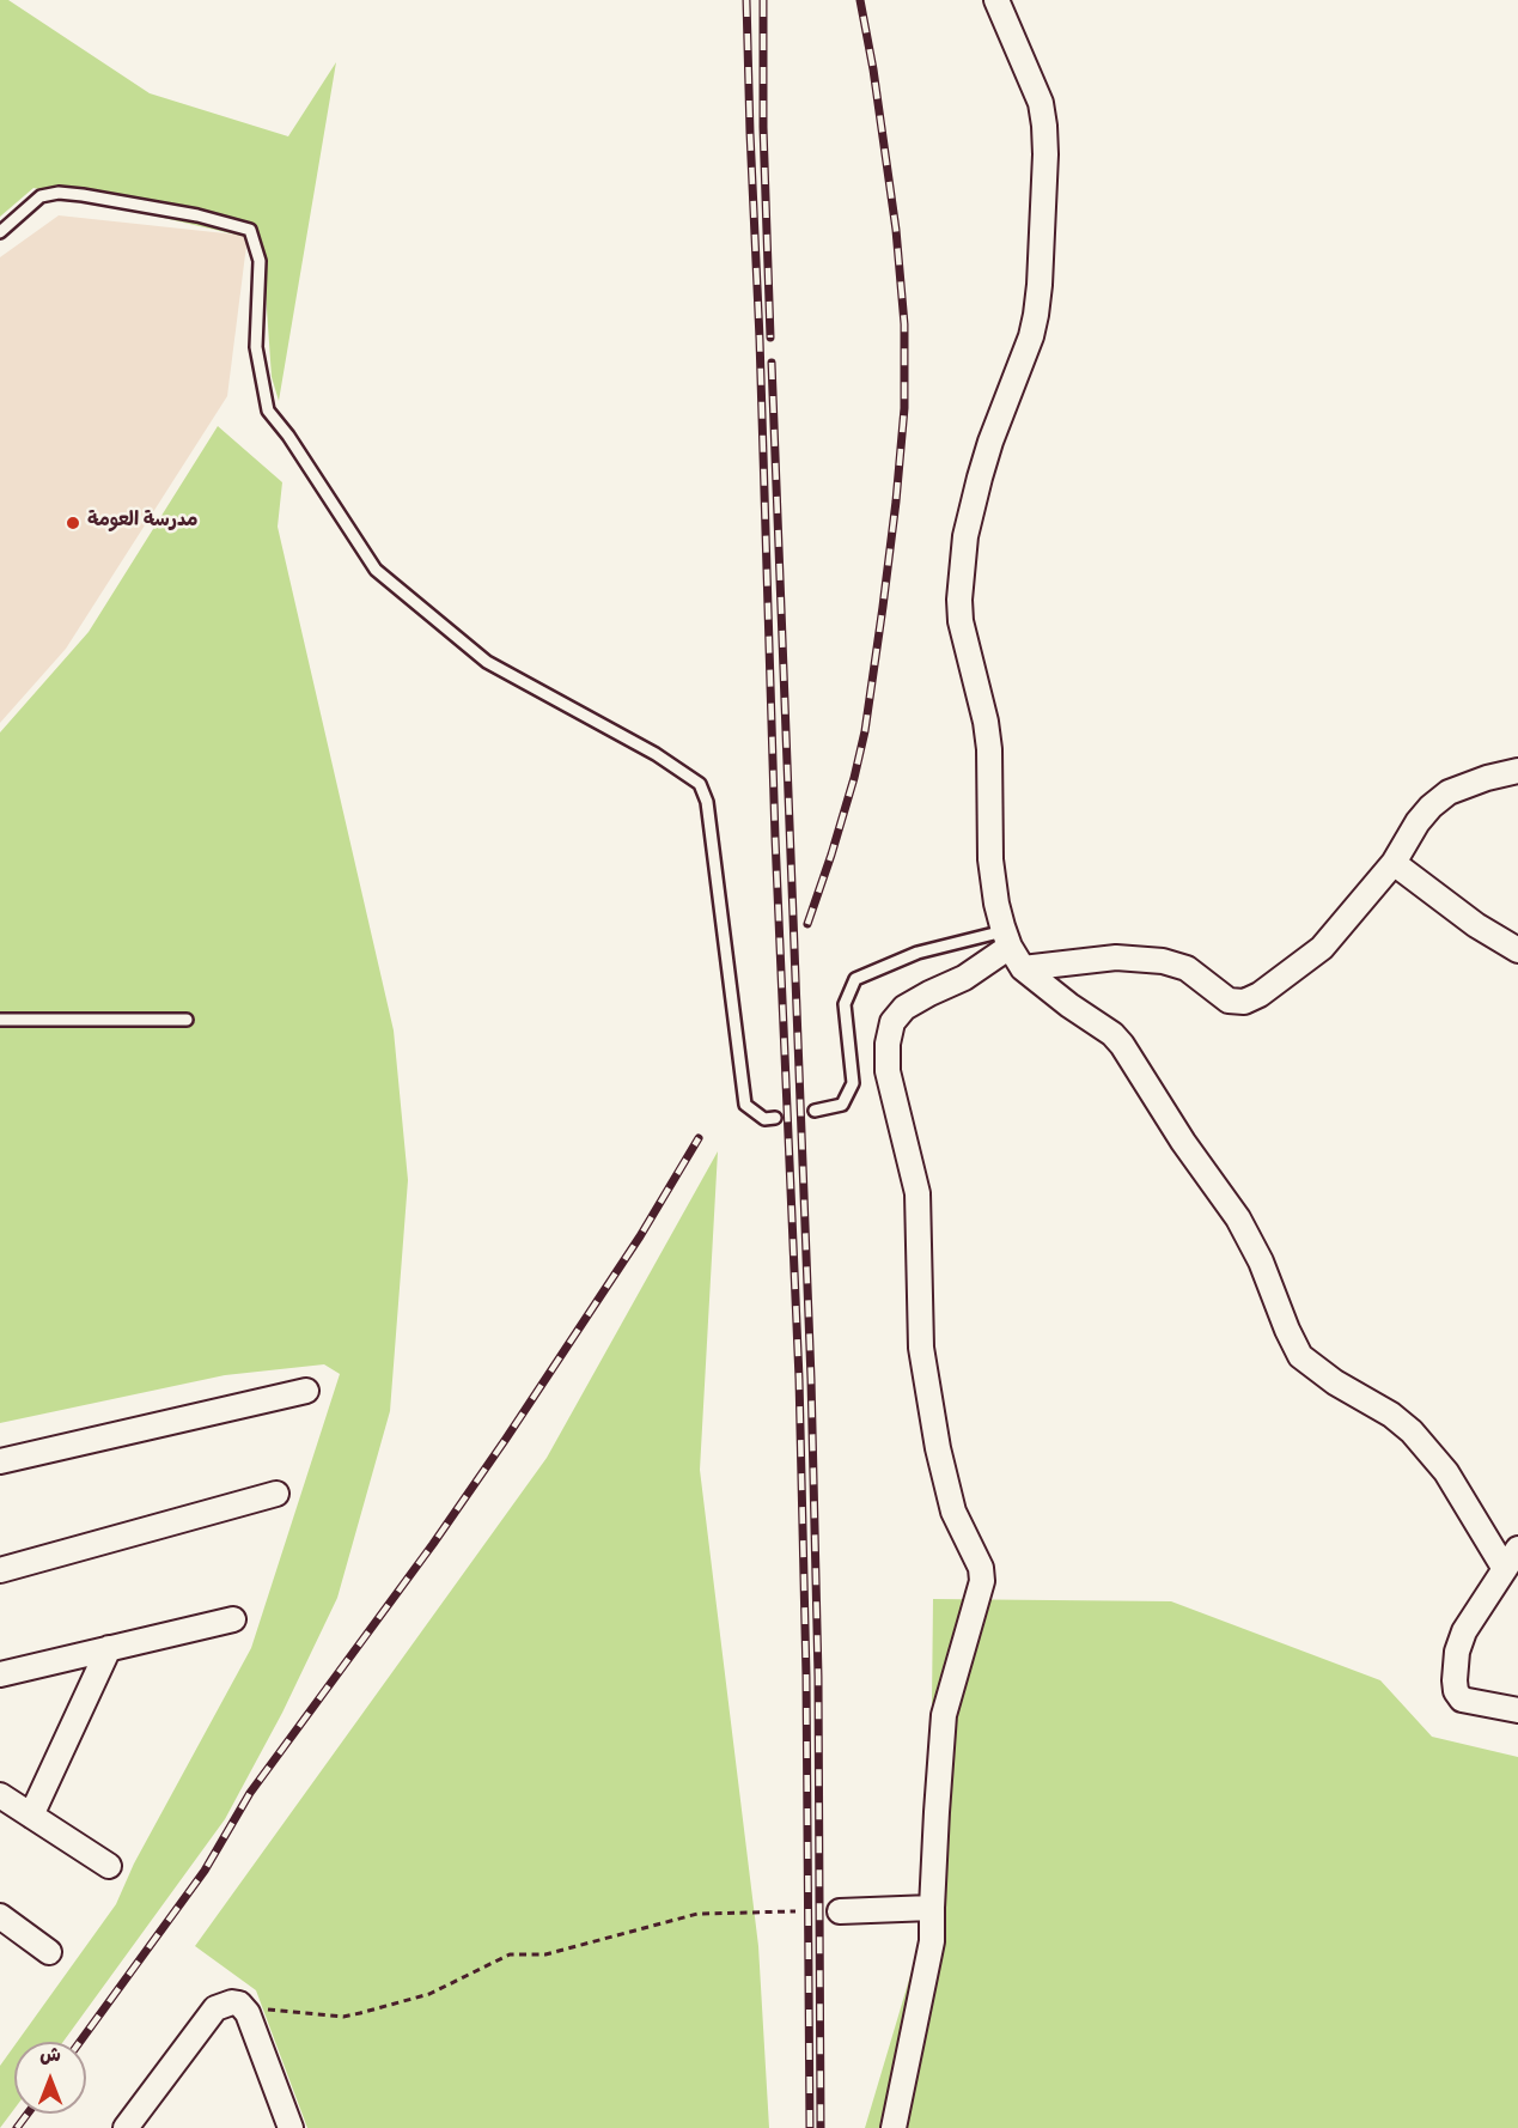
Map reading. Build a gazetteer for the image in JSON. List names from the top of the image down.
{
  "places": ["مدرسة العومة"],
  "north": "top"
}
